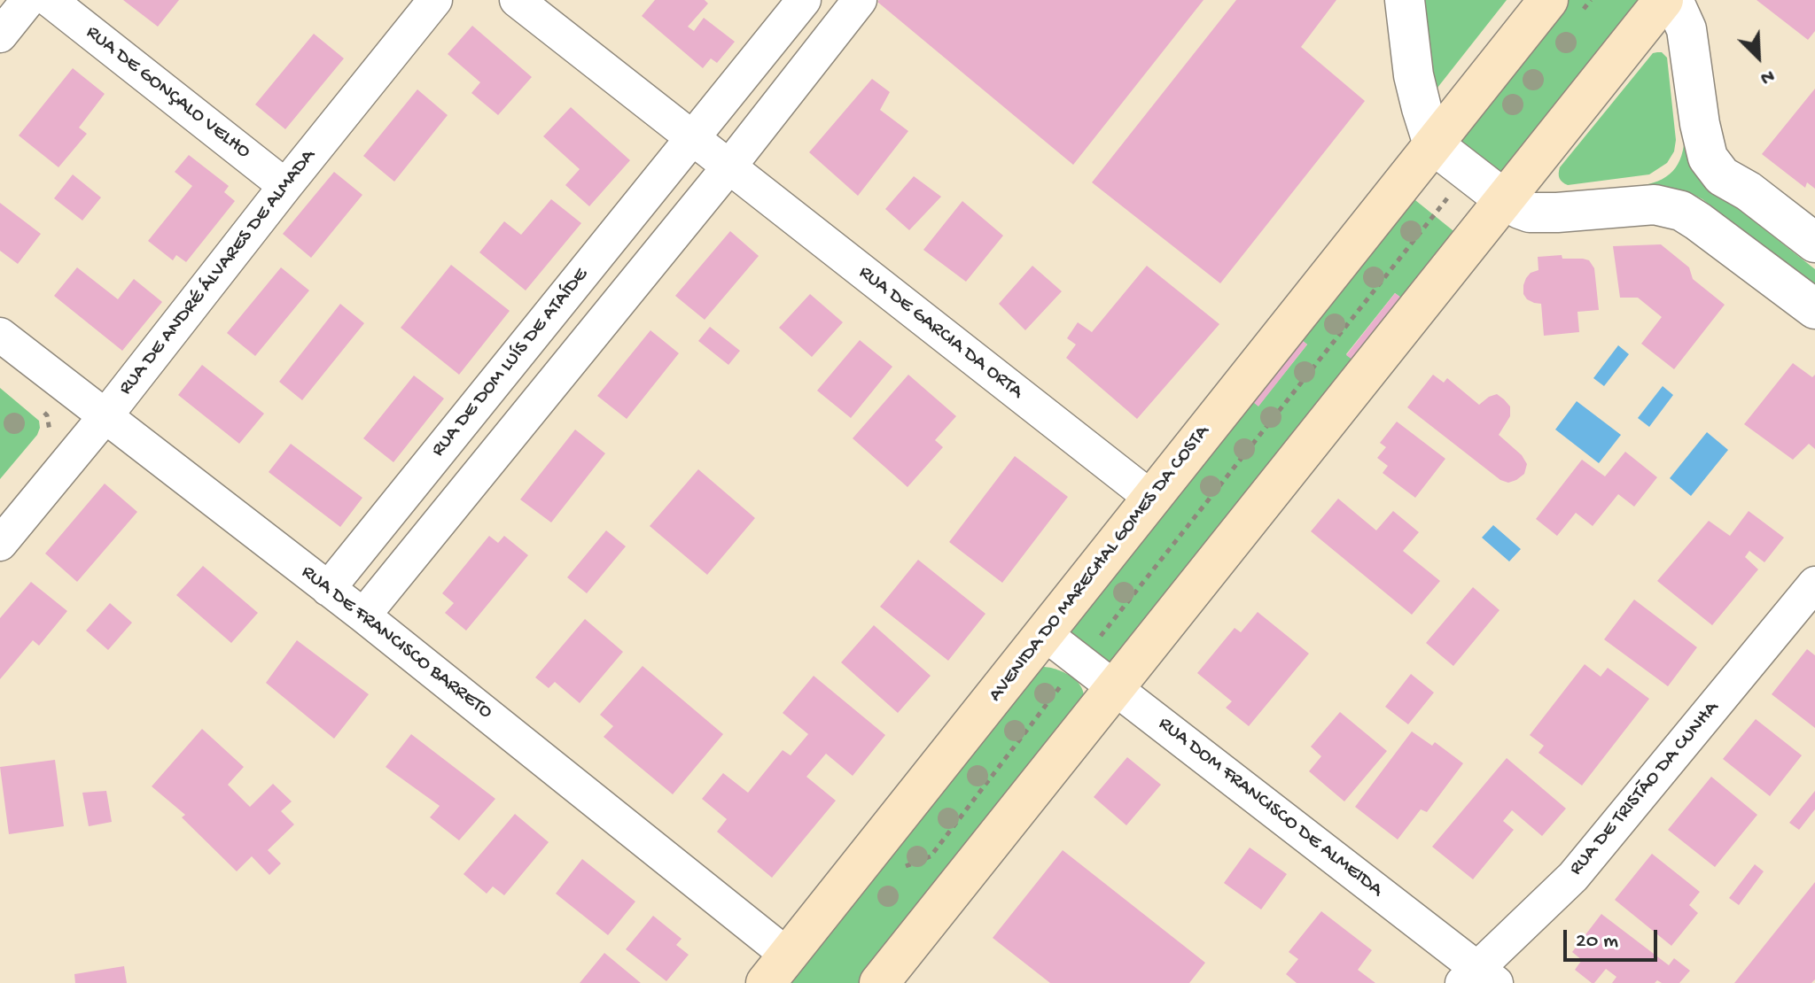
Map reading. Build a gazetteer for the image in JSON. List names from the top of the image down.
{
  "streets": {
    "main road": ["AVENIDA DO MARECHAL GOMES DA COSTA"],
    "street": [
      "RUA DE GONÇALO VELHO",
      "RUA DE ANDRÉ ÁLVARES DE ALMADA",
      "RUA DE GARCIA DA ORTA",
      "RUA DE DOM LUÍS DE ATAÍDE",
      "RUA DE FRANCISCO BARRETO",
      "RUA DE TRISTÃO DA CUNHA",
      "RUA DOM FRANCISCO DE ALMEIDA"
    ]
  },
  "crossings": [
    ["RUA DE GONÇALO VELHO", "RUA DE ANDRÉ ÁLVARES DE ALMADA"],
    ["RUA DE ANDRÉ ÁLVARES DE ALMADA", "RUA DE FRANCISCO BARRETO"],
    ["RUA DE GARCIA DA ORTA", "AVENIDA DO MARECHAL GOMES DA COSTA"],
    ["RUA DE DOM LUÍS DE ATAÍDE", "RUA DE FRANCISCO BARRETO"],
    ["AVENIDA DO MARECHAL GOMES DA COSTA", "RUA DE FRANCISCO BARRETO"],
    ["AVENIDA DO MARECHAL GOMES DA COSTA", "RUA DOM FRANCISCO DE ALMEIDA"],
    ["RUA DE TRISTÃO DA CUNHA", "RUA DOM FRANCISCO DE ALMEIDA"]
  ],
  "scale_bar": "20 m",
  "north": "bottom right"
}
